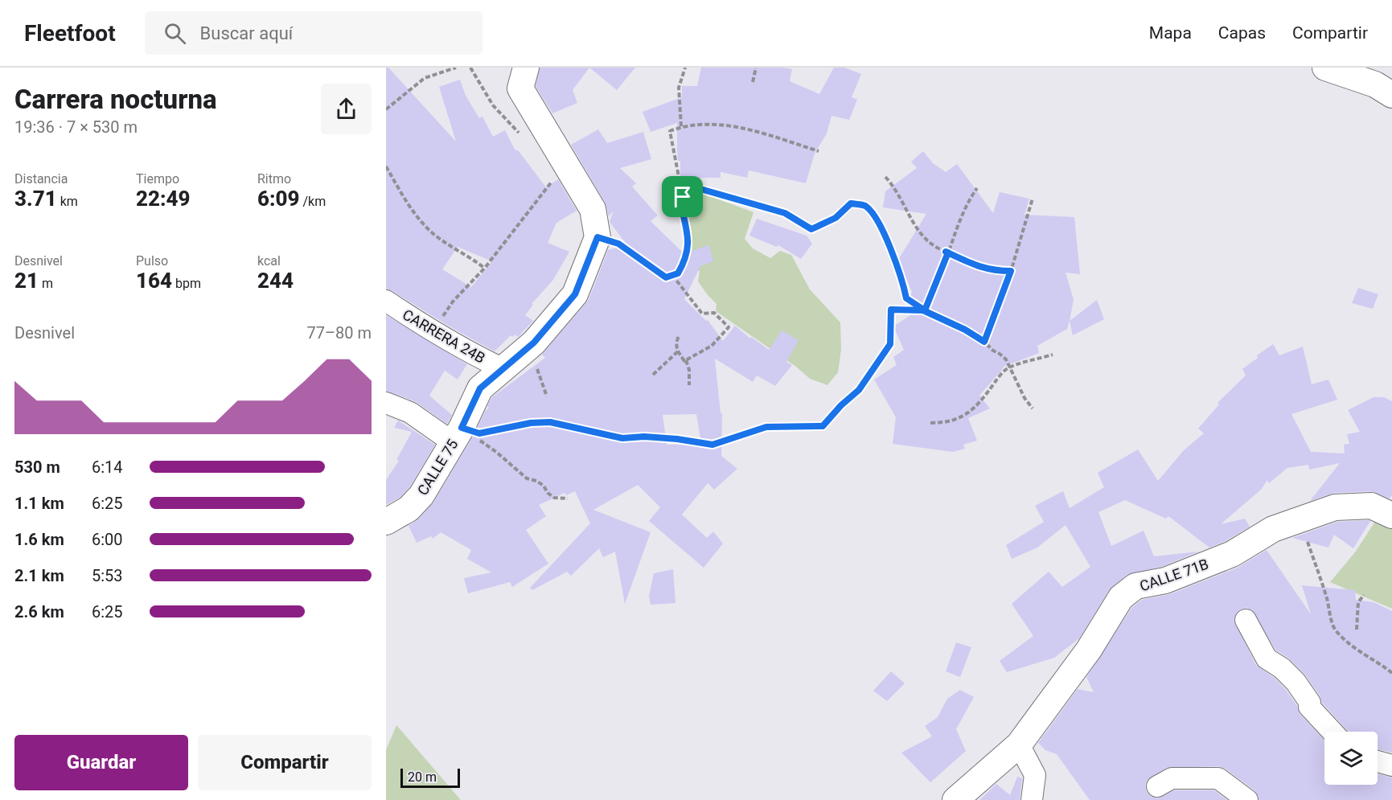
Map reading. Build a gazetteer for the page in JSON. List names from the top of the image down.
{
  "streets": {
    "street": ["CARRERA 24B", "CALLE 75", "CALLE 71B"]
  },
  "crossings": [
    ["CARRERA 24B", "CALLE 75"]
  ],
  "scale_bar": "20 m",
  "page": {
    "header": "Fleetfoot",
    "search": "Buscar aquí",
    "nav": ["Mapa", "Capas", "Compartir"],
    "heading": ["Carrera nocturna", "19:36 · 7 × 530 m"],
    "stats": [
      ["Distancia", "3.71 km"],
      ["Tiempo", "22:49"],
      ["Ritmo", "6:09 /km"],
      ["Desnivel", "21 m"],
      ["Pulso", "164 bpm"],
      ["kcal", "244"]
    ],
    "chart": ["Desnivel", "77–80 m"],
    "list": [
      {
        "name": "530 m",
        "note": "6:14"
      },
      {
        "name": "1.1 km",
        "note": "6:25"
      },
      {
        "name": "1.6 km",
        "note": "6:00"
      },
      {
        "name": "2.1 km",
        "note": "5:53"
      },
      {
        "name": "2.6 km",
        "note": "6:25"
      }
    ],
    "buttons": ["Guardar", "Compartir"],
    "scale": "20 m"
  }
}
